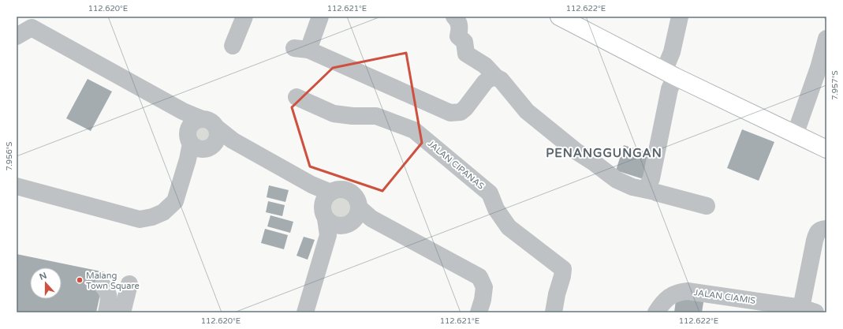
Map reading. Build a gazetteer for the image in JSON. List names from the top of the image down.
{
  "streets": {
    "street": ["JALAN CIPANAS", "JALAN CIAMIS"]
  },
  "districts": ["PENANGGUNGAN"],
  "places": ["Malang Town Square"],
  "north": "top",
  "coordinates": [
    "112.620°E",
    "112.621°E",
    "112.622°E",
    "7.957°S",
    "7.956°S"
  ]
}
